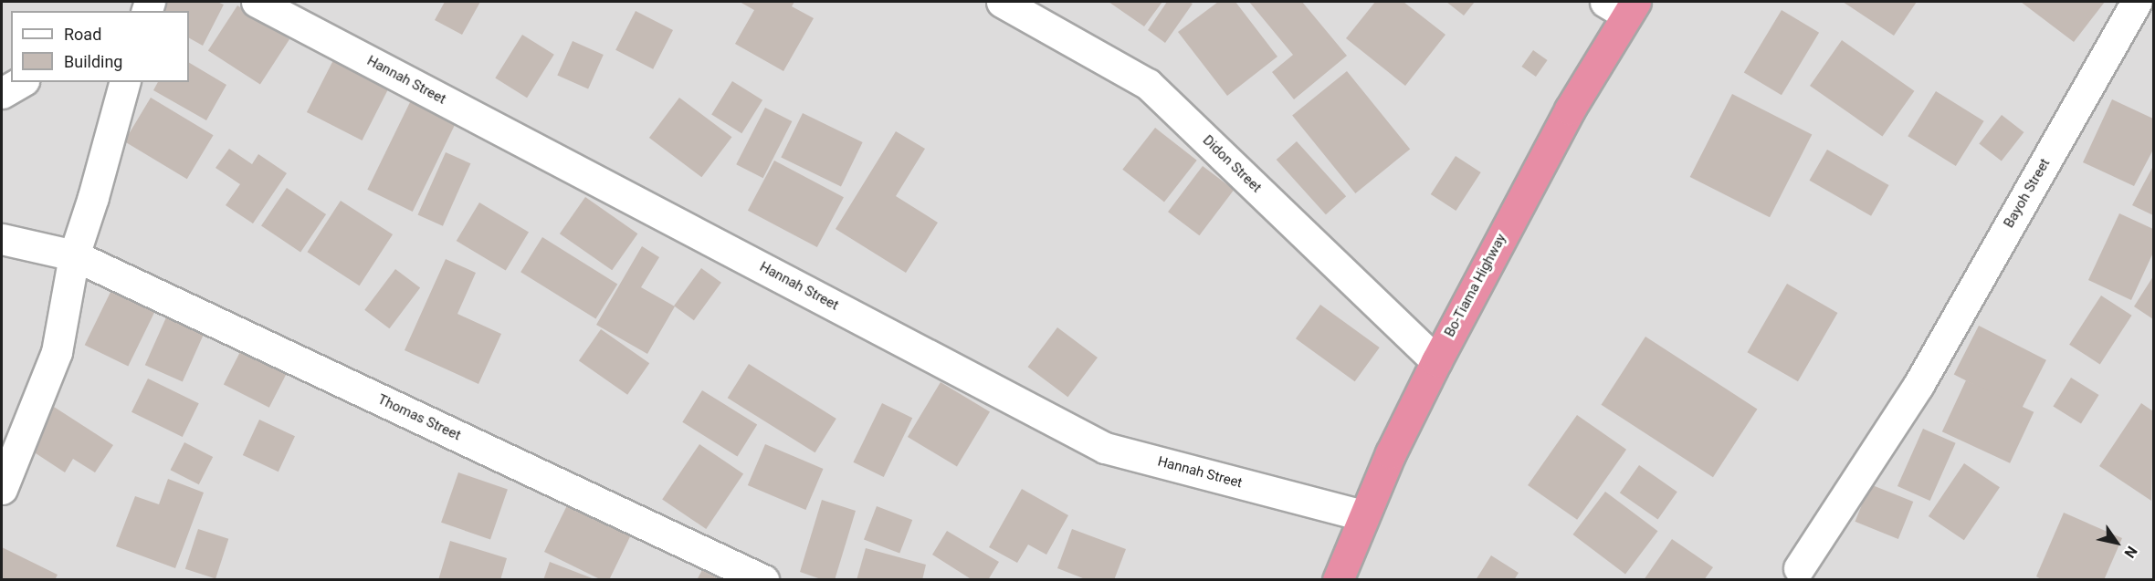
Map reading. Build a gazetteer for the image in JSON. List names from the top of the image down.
{
  "streets": {
    "highway": ["Bo-Tiama Highway"],
    "street": [
      "Hannah Street",
      "Didon Street",
      "Bayoh Street",
      "Thomas Street"
    ]
  },
  "crossings": [
    ["Hannah Street", "Bo-Tiama Highway"],
    ["Didon Street", "Bo-Tiama Highway"]
  ],
  "legend": ["Road", "Building"],
  "north": "bottom right"
}
